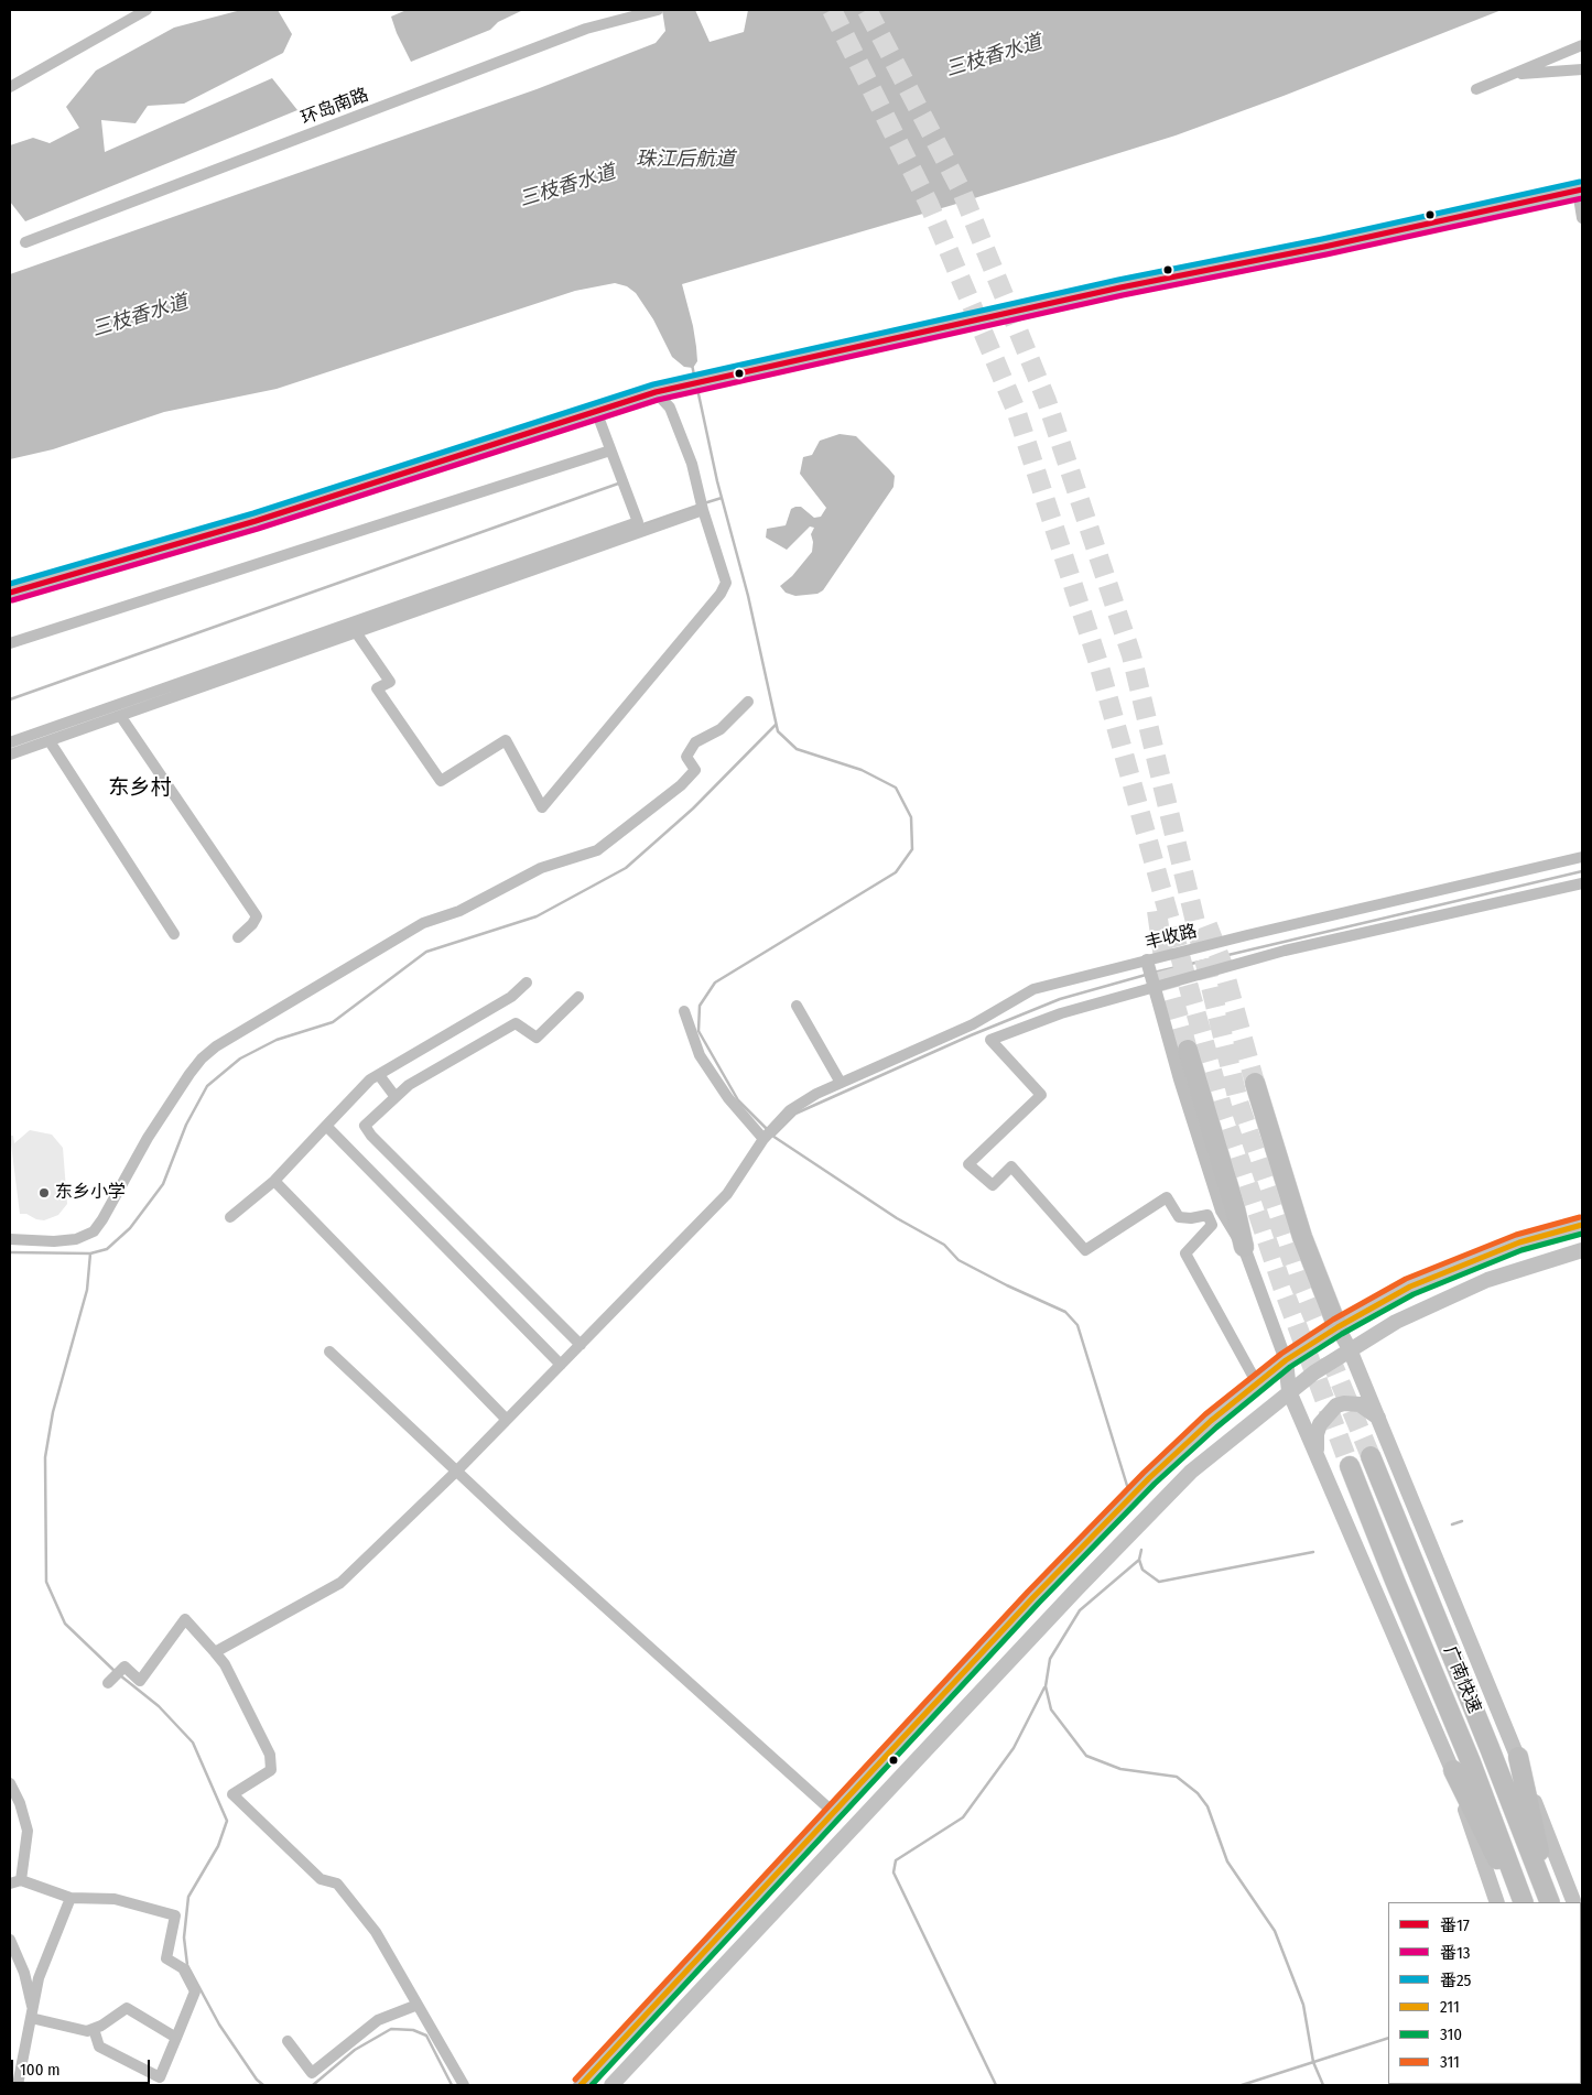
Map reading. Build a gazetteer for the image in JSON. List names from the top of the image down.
{
  "streets": {
    "highway": ["广南快速"],
    "street": ["环岛南路", "丰收路"]
  },
  "districts": ["东乡村"],
  "water": ["三枝香水道", "珠江后航道"],
  "places": ["东乡小学"],
  "lines": [
    "transit line 番25",
    "transit line 番17",
    "transit line 番13",
    "transit line 311",
    "transit line 211",
    "transit line 310"
  ],
  "legend": [
    "番17",
    "番13",
    "番25",
    "211",
    "310",
    "311"
  ],
  "scale_bar": "100 m"
}
